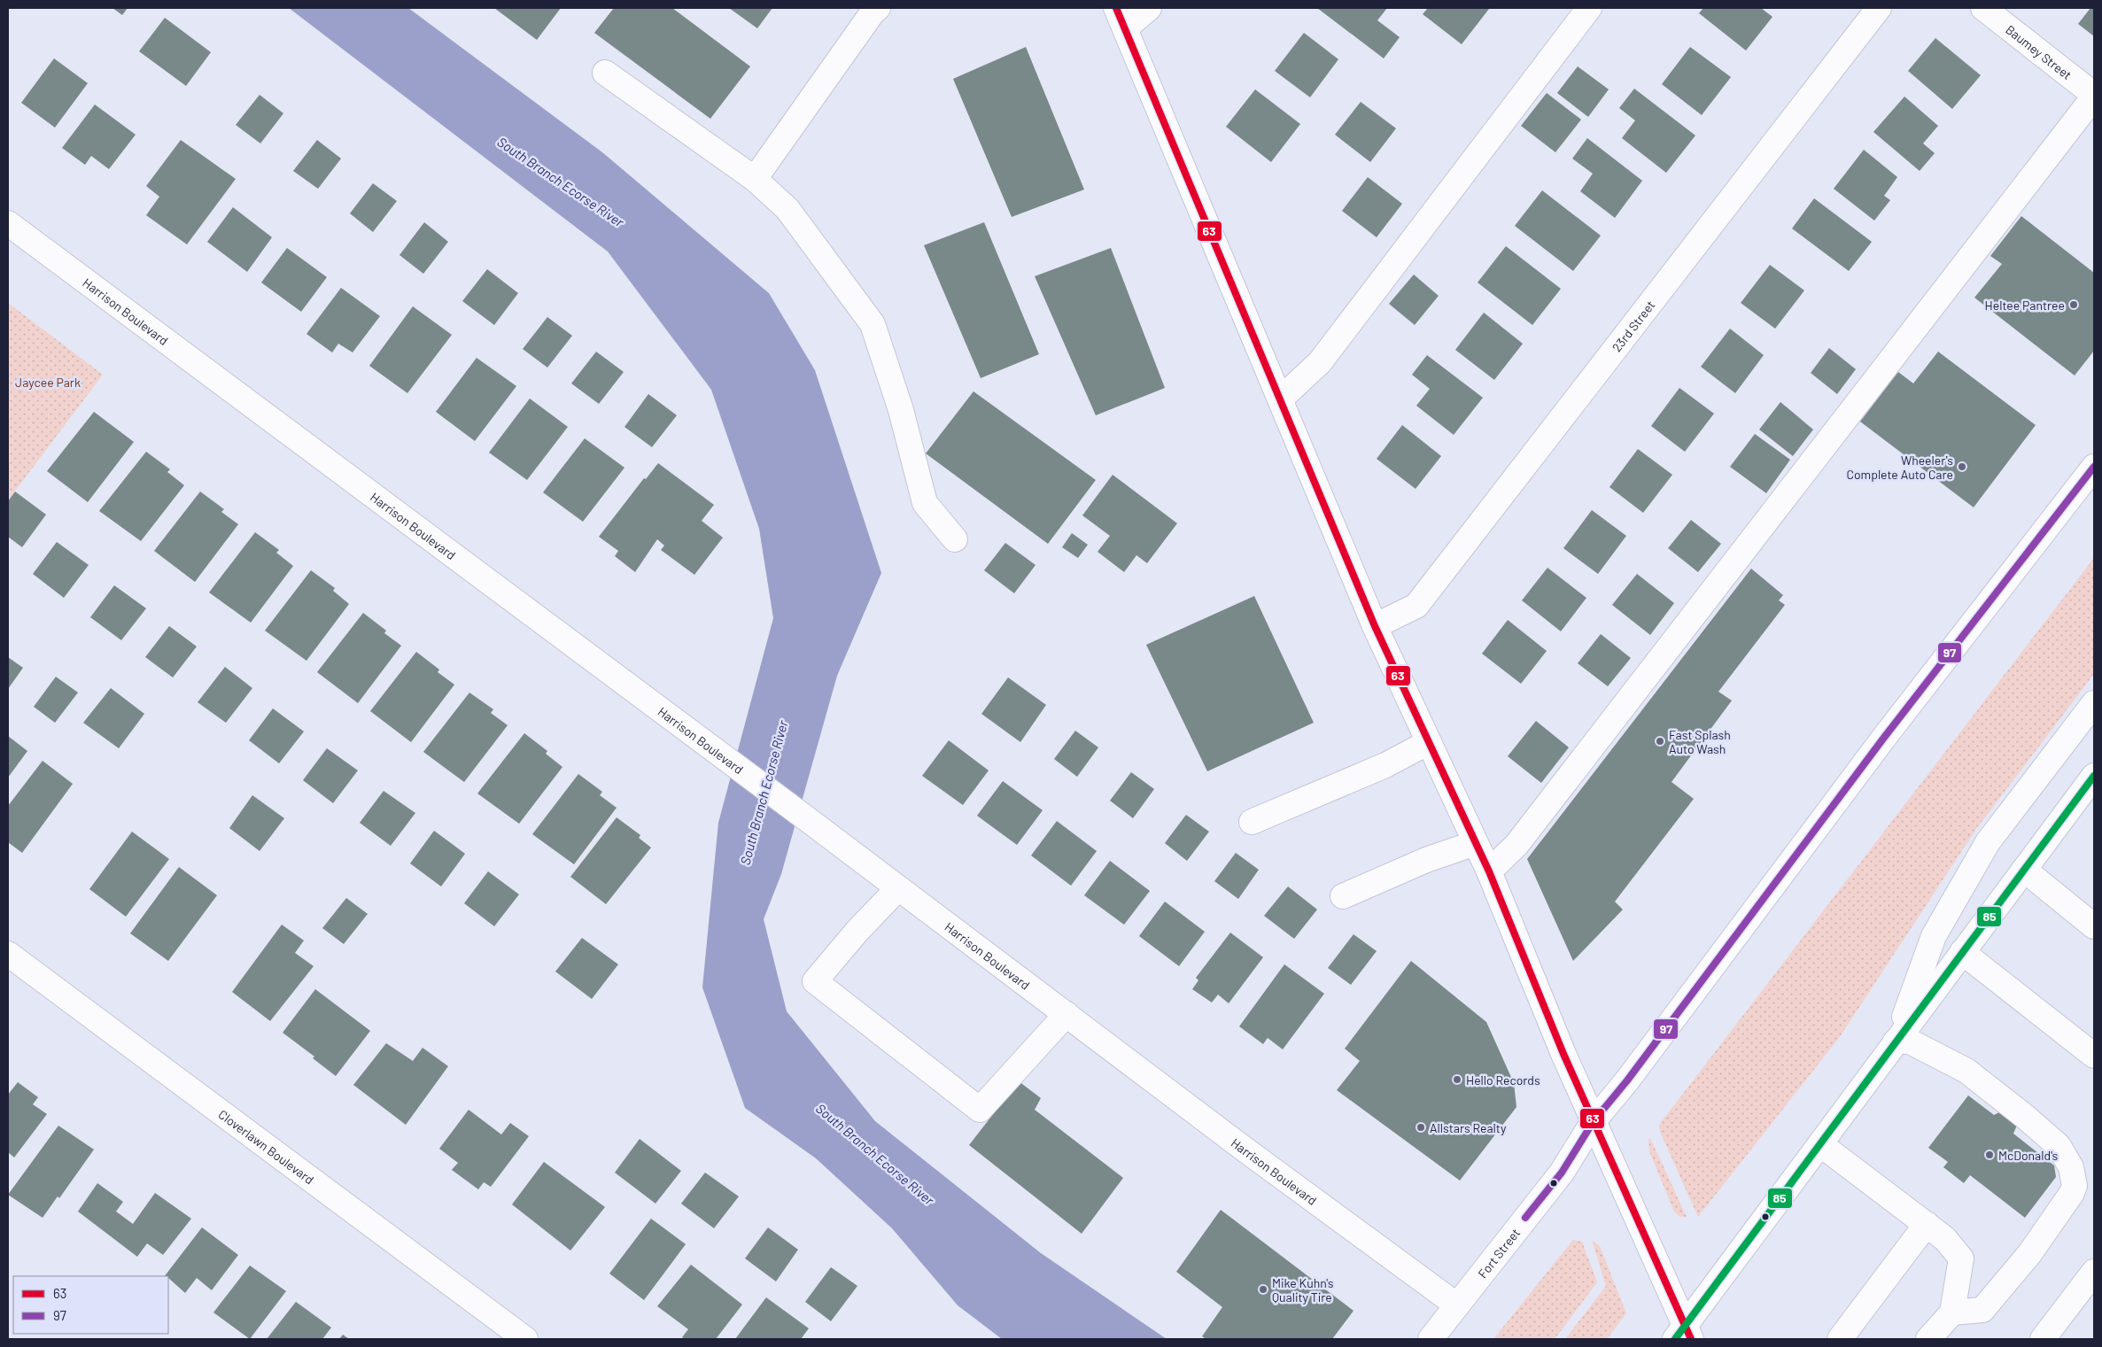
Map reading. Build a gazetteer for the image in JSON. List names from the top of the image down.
{
  "streets": {
    "street": [
      "Baumey Street",
      "Harrison Boulevard",
      "23rd Street",
      "Cloverlawn Boulevard",
      "Fort Street"
    ]
  },
  "crossings": [
    ["Harrison Boulevard", "Fort Street"]
  ],
  "water": ["South Branch Ecorse River"],
  "parks": ["Jaycee Park"],
  "places": [
    "Heltee Pantree",
    "Wheeler's Complete Auto Care",
    "Fast Splash Auto Wash",
    "Hello Records",
    "Allstars Realty",
    "McDonald's",
    "Mike Kuhn's Quality Tire"
  ],
  "lines": ["transit line 63", "transit line 97", "transit line 85"],
  "legend": ["63", "97"]
}
